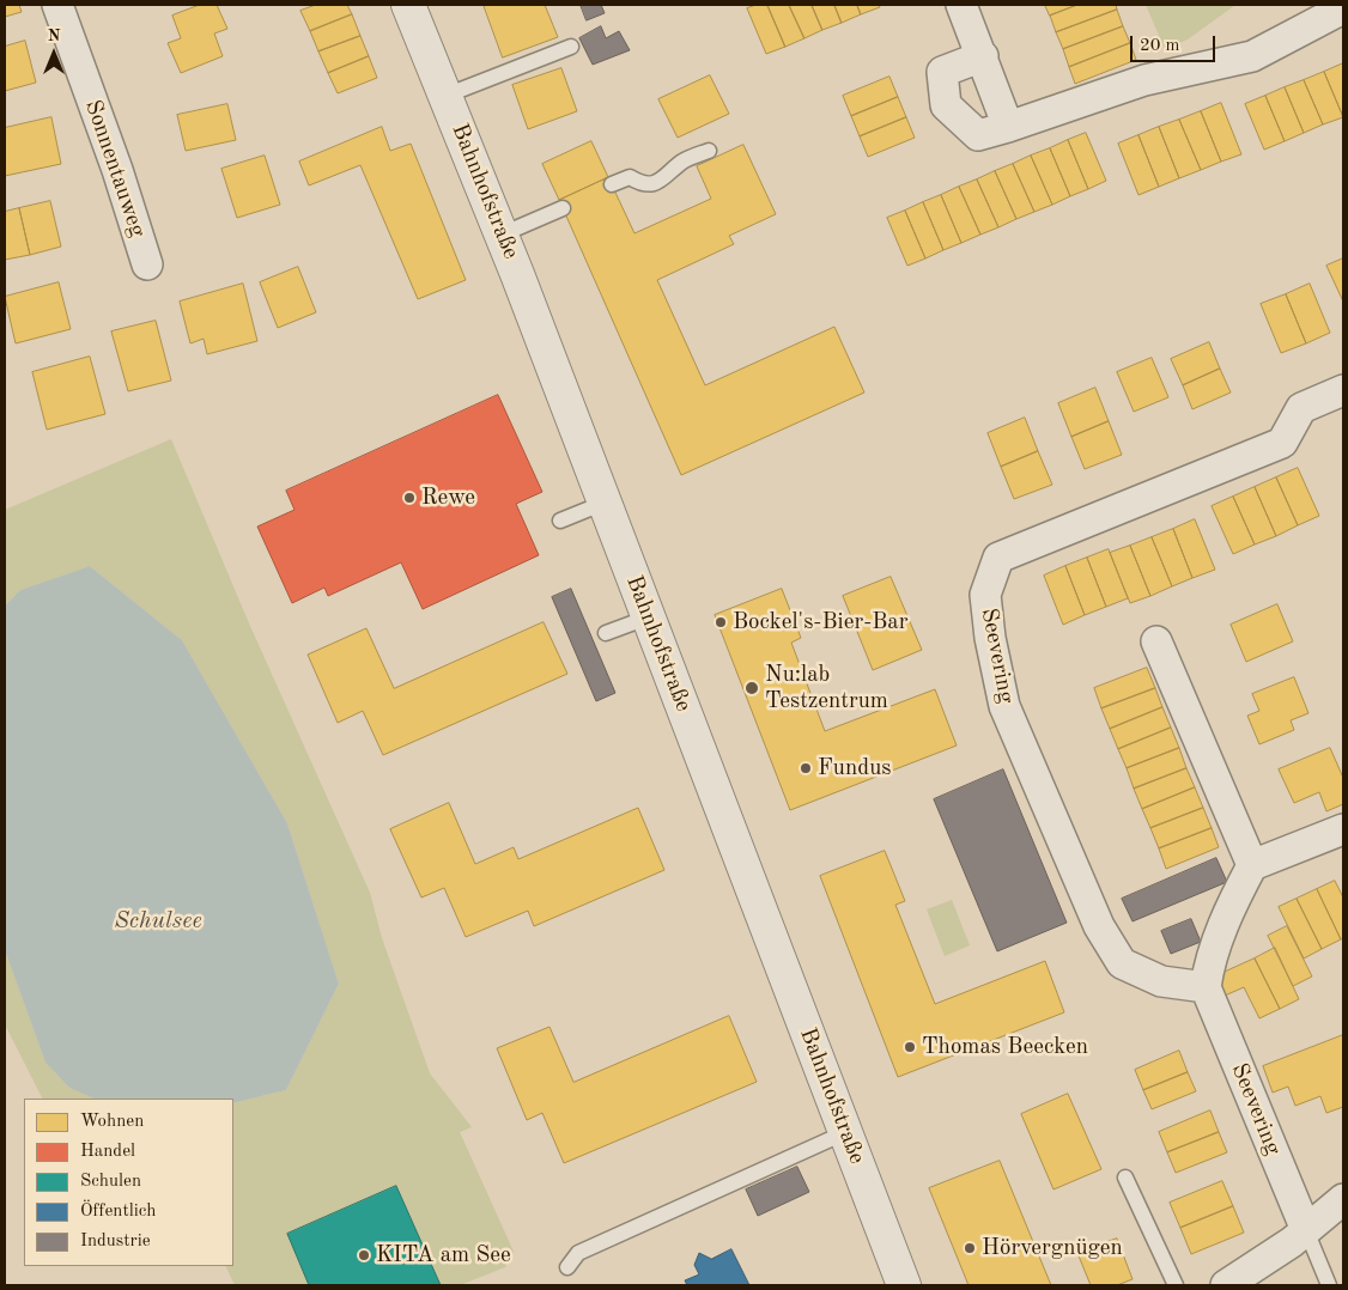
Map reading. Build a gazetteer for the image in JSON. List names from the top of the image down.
{
  "streets": {
    "street": ["Sonnentauweg", "Bahnhofstraße", "Seevering"]
  },
  "water": ["Schulsee"],
  "places": [
    "Rewe",
    "Bockel's-Bier-Bar",
    "Nu:lab Testzentrum",
    "Fundus",
    "Thomas Beecken",
    "Hörvergnügen",
    "KITA am See"
  ],
  "legend": [
    "Wohnen",
    "Handel",
    "Schulen",
    "Öffentlich",
    "Industrie"
  ],
  "scale_bar": "20 m",
  "north": "top"
}
